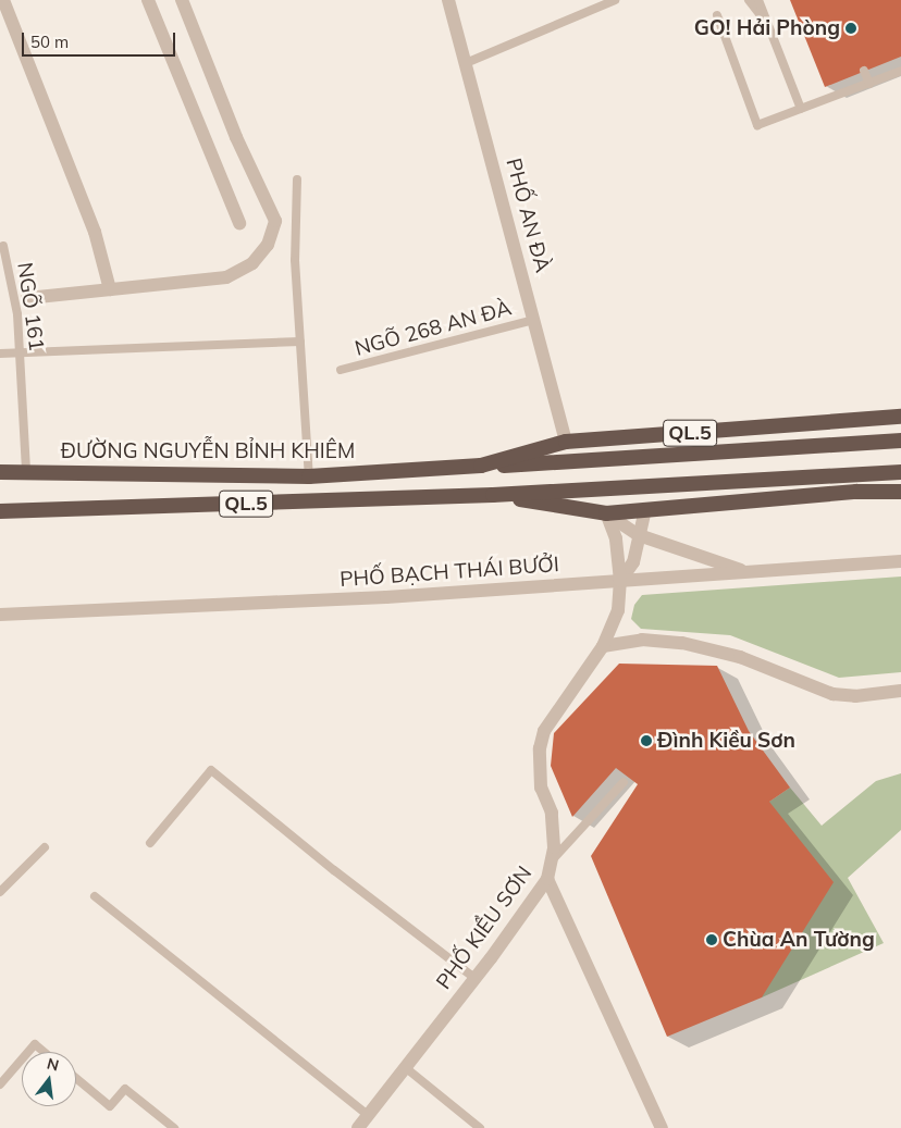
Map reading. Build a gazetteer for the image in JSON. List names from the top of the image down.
{
  "streets": {
    "highway": ["QL.5", "ĐƯỜNG NGUYỄN BỈNH KHIÊM"],
    "street": ["PHỐ AN ĐÀ", "PHỐ BẠCH THÁI BƯỞI", "PHỐ KIỀU SƠN"],
    "lane": ["NGÕ 161", "NGÕ 268 AN ĐÀ"]
  },
  "crossings": [
    ["PHỐ AN ĐÀ", "NGÕ 268 AN ĐÀ"],
    ["PHỐ AN ĐÀ", "ĐƯỜNG NGUYỄN BỈNH KHIÊM"],
    ["NGÕ 161", "ĐƯỜNG NGUYỄN BỈNH KHIÊM"],
    ["QL.5", "ĐƯỜNG NGUYỄN BỈNH KHIÊM"],
    ["QL.5", "PHỐ KIỀU SƠN"],
    ["PHỐ BẠCH THÁI BƯỞI", "PHỐ KIỀU SƠN"]
  ],
  "places": ["GO! Hải Phòng", "Đình Kiều Sơn", "Chùa An Tường"],
  "scale_bar": "50 m",
  "north": "top"
}
